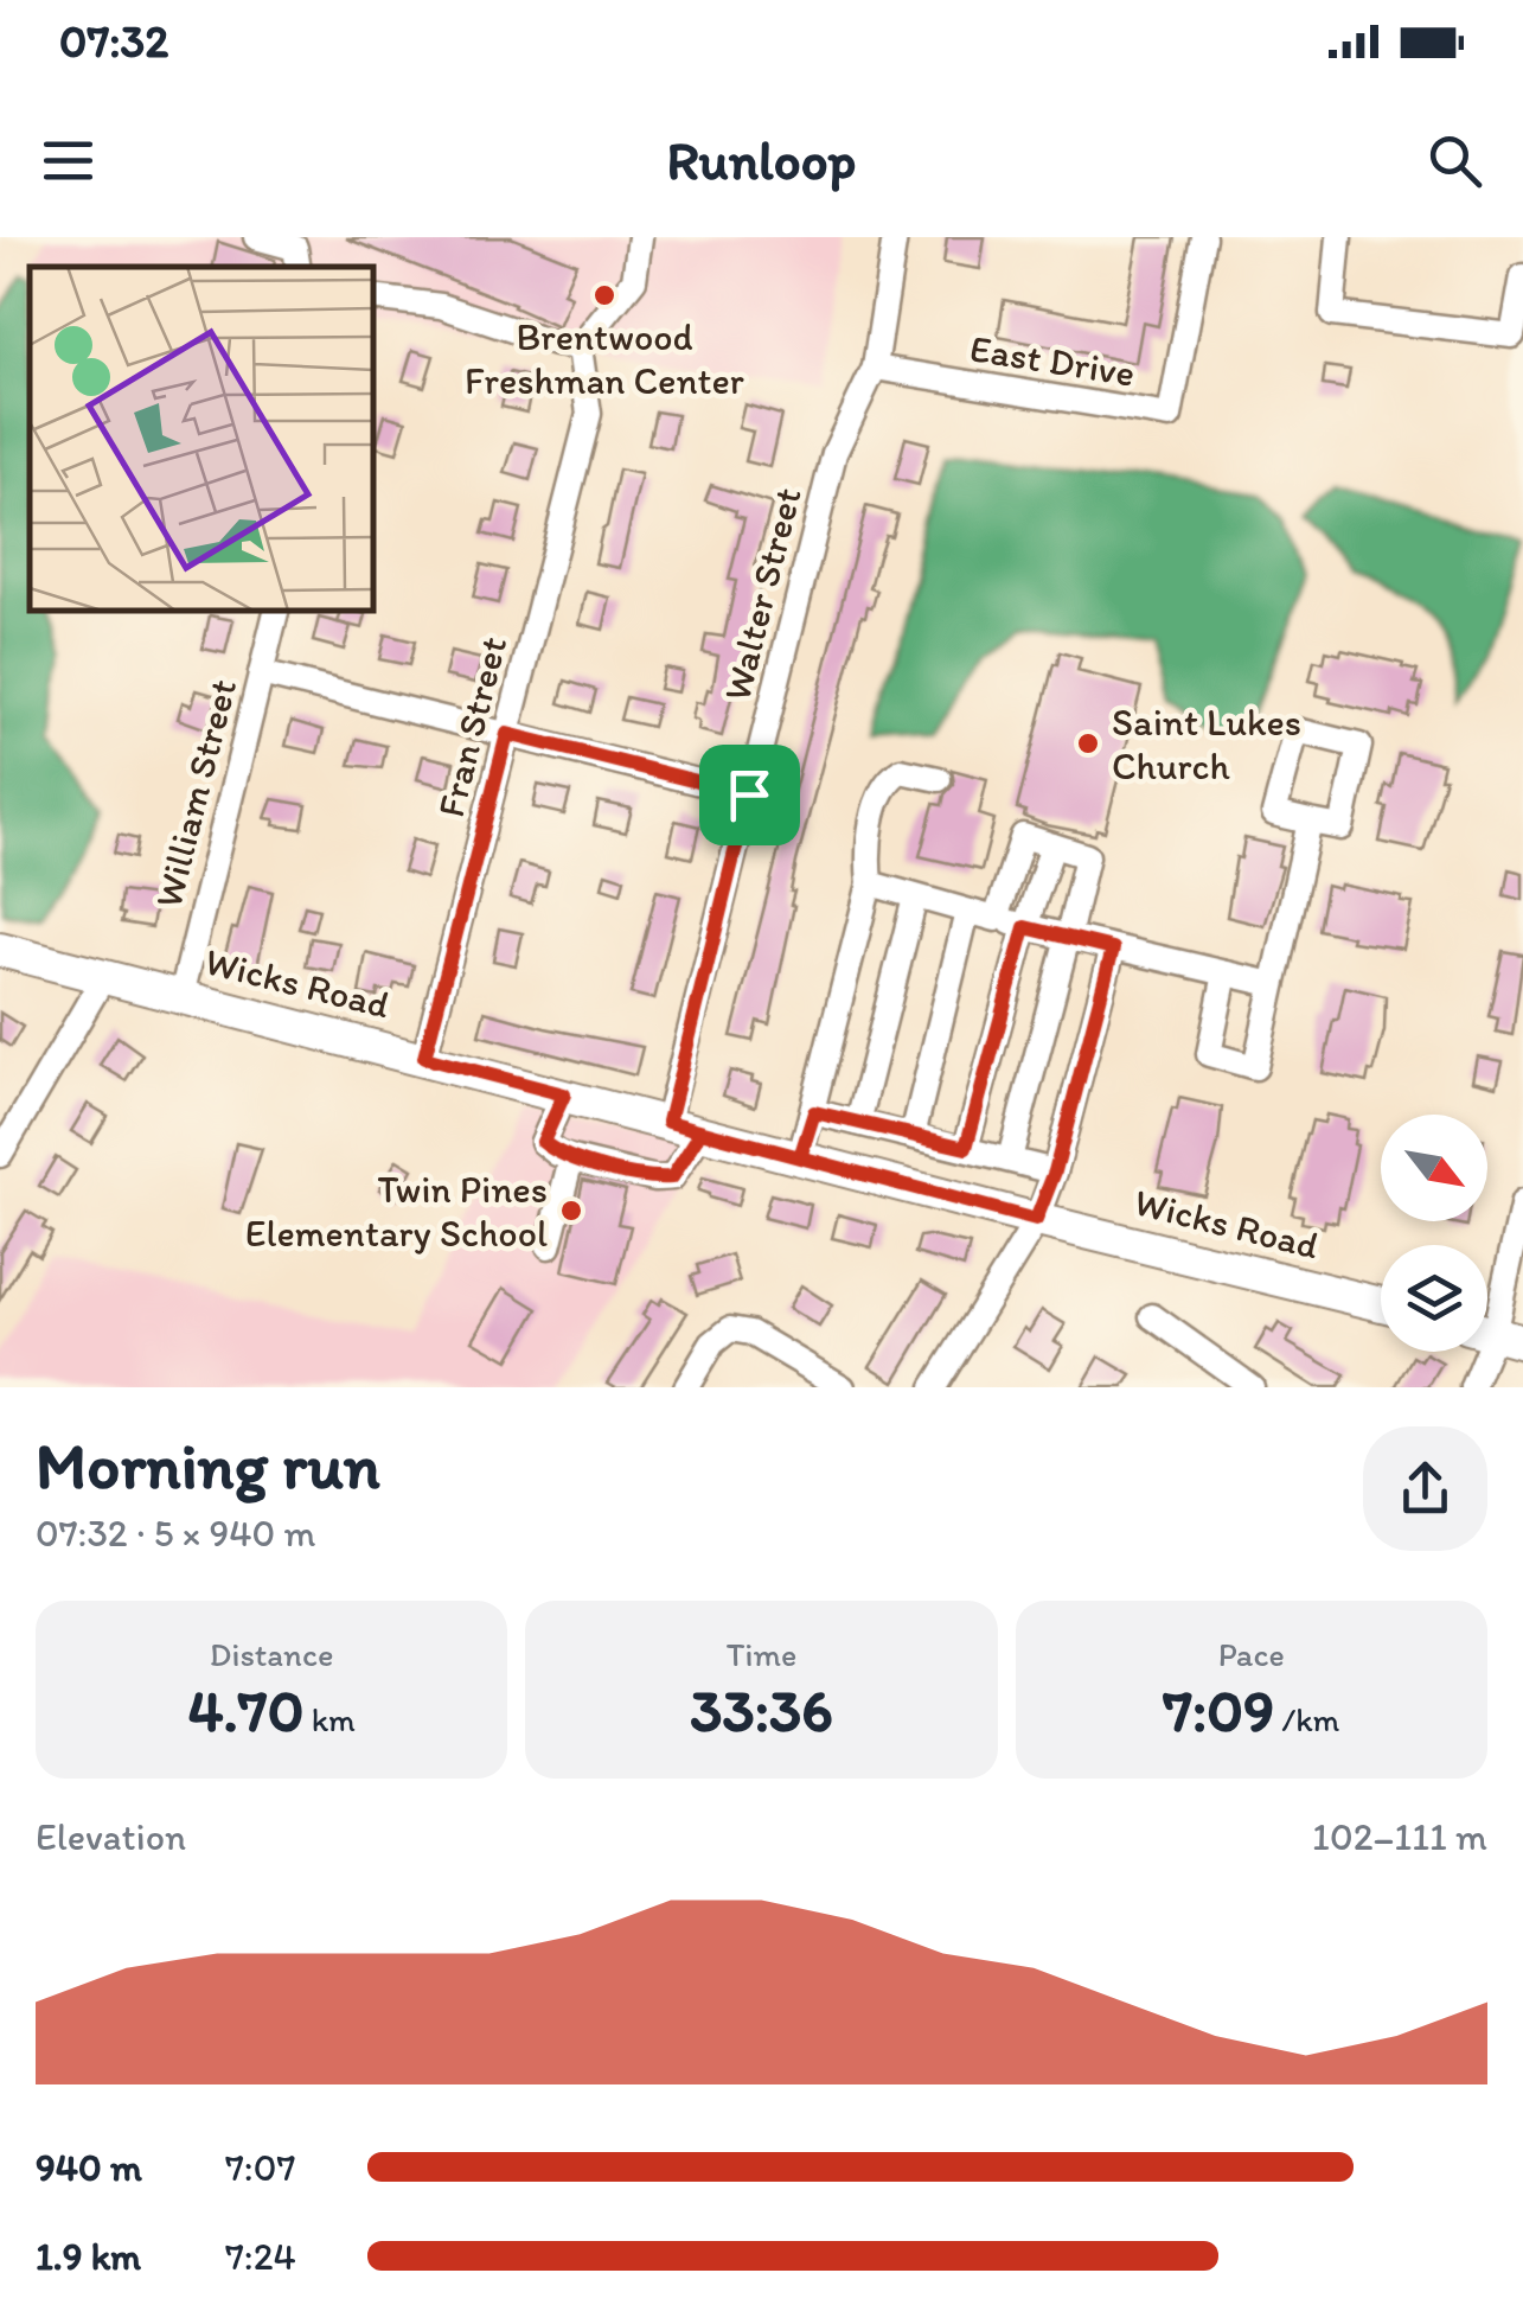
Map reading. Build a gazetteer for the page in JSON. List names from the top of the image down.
{
  "streets": {
    "main road": ["Wicks Road"],
    "street": [
      "East Drive",
      "Walter Street",
      "Fran Street",
      "William Street"
    ]
  },
  "crossings": [
    ["East Drive", "Walter Street"],
    ["Walter Street", "Wicks Road"],
    ["Fran Street", "Wicks Road"],
    ["William Street", "Wicks Road"]
  ],
  "places": ["Brentwood Freshman Center", "Saint Lukes Church", "Twin Pines Elementary School"],
  "north": "bottom right",
  "page": {
    "status": "07:32",
    "header": "Runloop",
    "heading": ["Morning run", "07:32 · 5 × 940 m"],
    "stats": [
      ["Distance", "4.70 km"],
      ["Time", "33:36"],
      ["Pace", "7:09 /km"]
    ],
    "chart": ["Elevation", "102–111 m"],
    "list": [
      {
        "name": "940 m",
        "note": "7:07"
      },
      {
        "name": "1.9 km",
        "note": "7:24"
      }
    ]
  }
}
